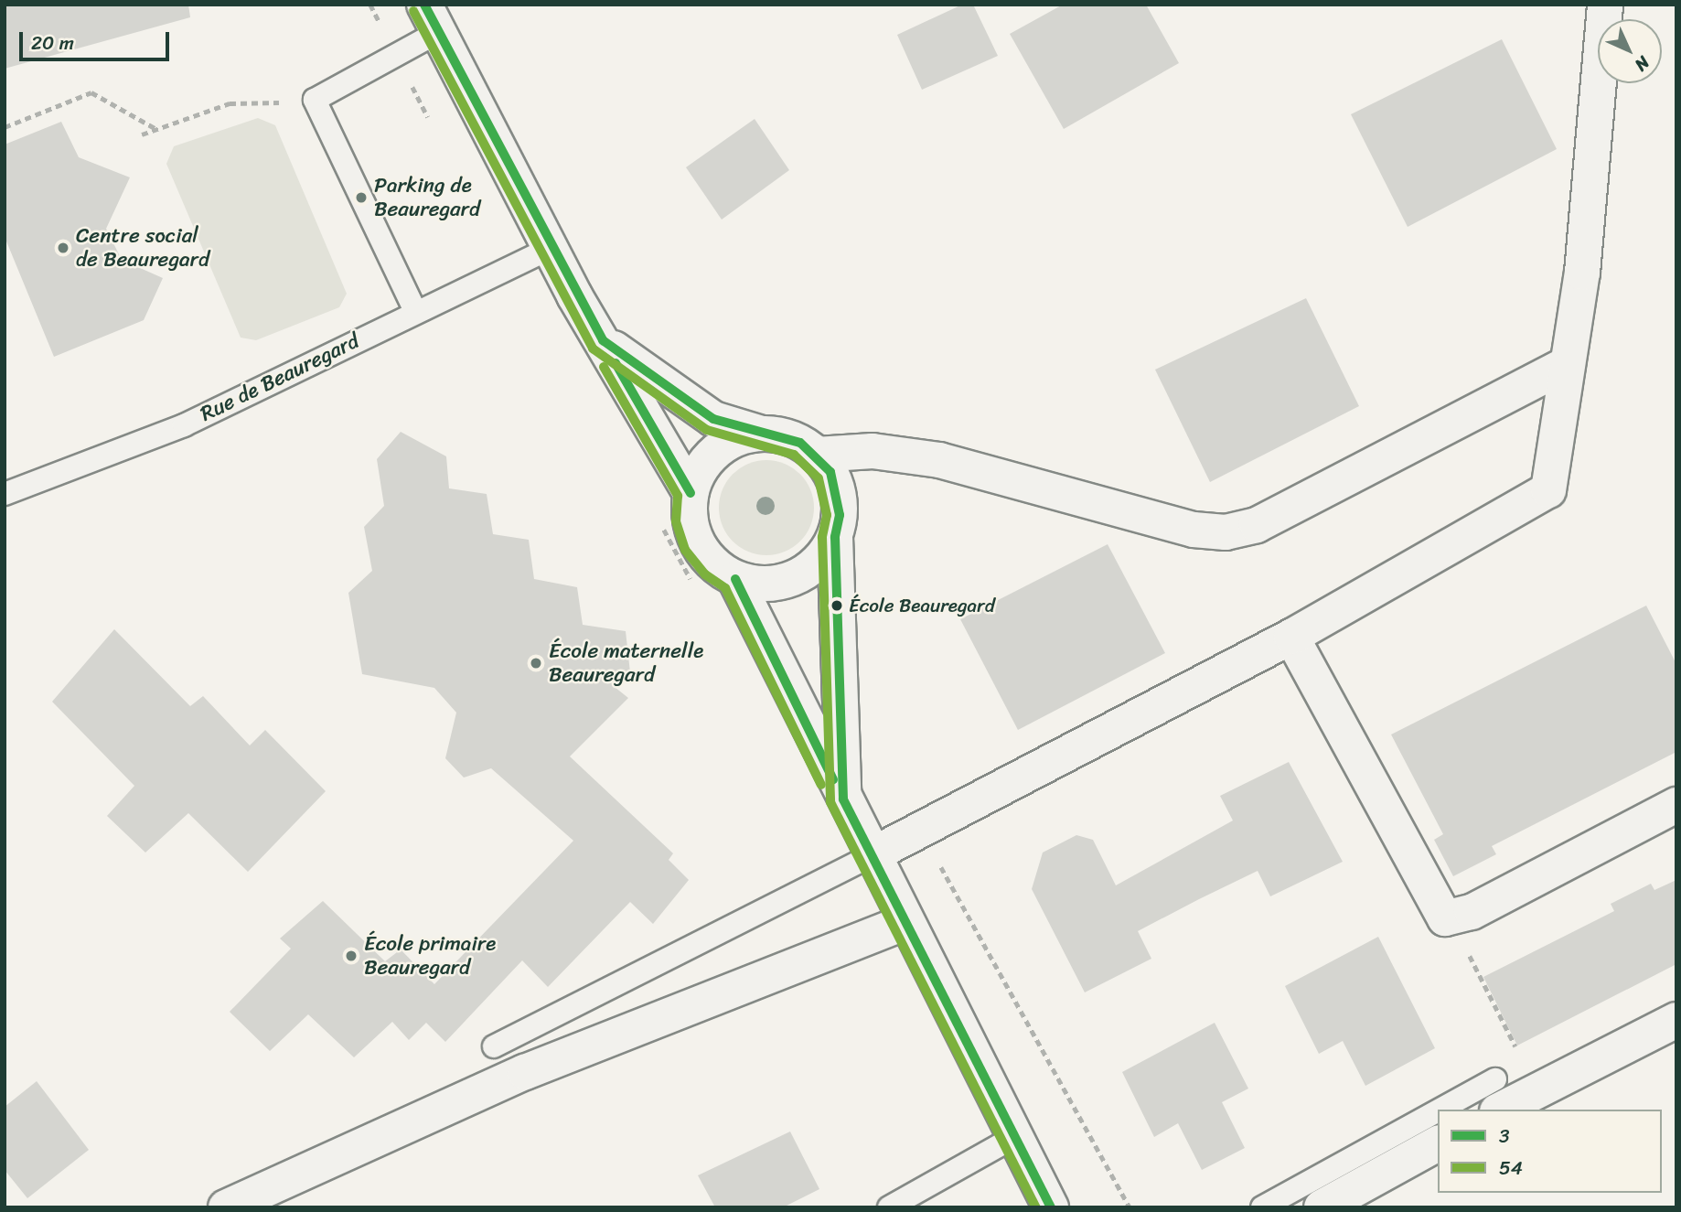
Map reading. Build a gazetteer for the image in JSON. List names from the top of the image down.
{
  "streets": {
    "lane": ["Rue de Beauregard"]
  },
  "places": [
    "Parking de Beauregard",
    "Centre social de Beauregard",
    "École Beauregard",
    "École maternelle Beauregard",
    "École primaire Beauregard"
  ],
  "lines": ["transit line 3", "transit line 54"],
  "legend": ["3", "54"],
  "scale_bar": "20 m",
  "north": "bottom right"
}
